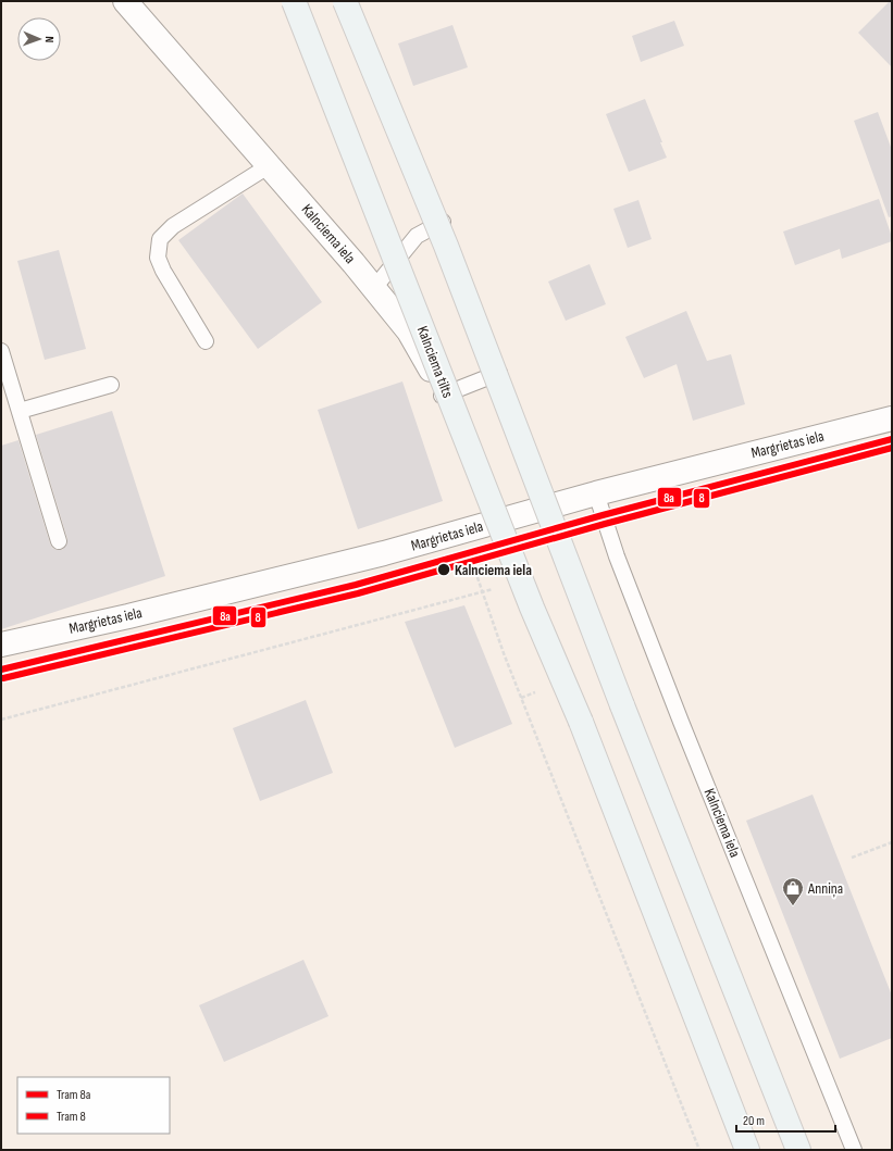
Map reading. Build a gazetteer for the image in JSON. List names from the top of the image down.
{
  "streets": {
    "main road": ["Kalnciema tilts"],
    "street": ["Kalnciema iela", "Margrietas iela"]
  },
  "crossings": [
    ["Kalnciema iela", "Margrietas iela"]
  ],
  "places": {
    "other": ["Kalnciema iela"],
    "shop": ["Anniņa"]
  },
  "lines": ["tram line 8a", "tram line 8"],
  "legend": ["Tram 8a", "Tram 8"],
  "scale_bar": "20 m",
  "north": "right"
}
